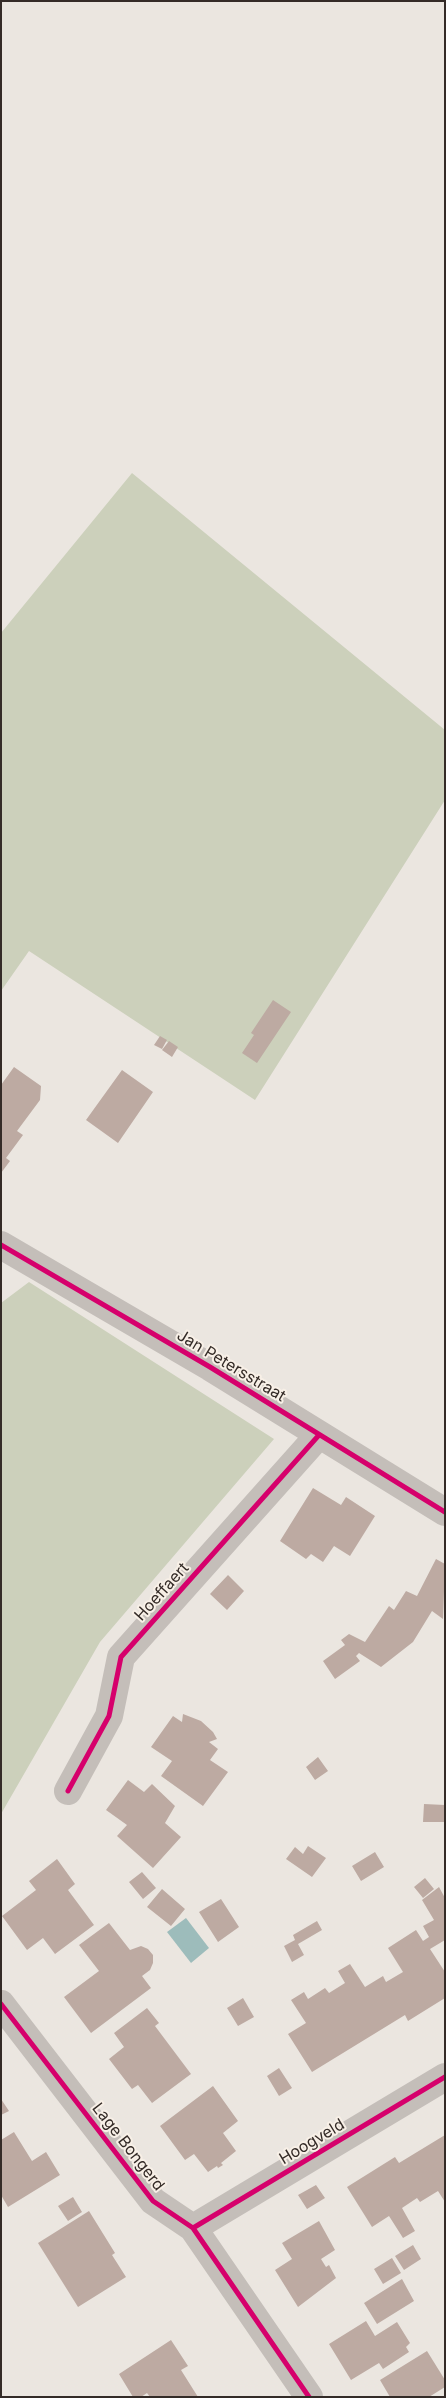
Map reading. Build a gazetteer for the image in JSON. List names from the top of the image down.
{
  "streets": {
    "street": [
      "Jan Petersstraat",
      "Hoeffaert",
      "Hoogveld",
      "Lage Bongerd"
    ]
  },
  "crossings": [
    ["Jan Petersstraat", "Hoeffaert"],
    ["Hoogveld", "Lage Bongerd"]
  ]
}
